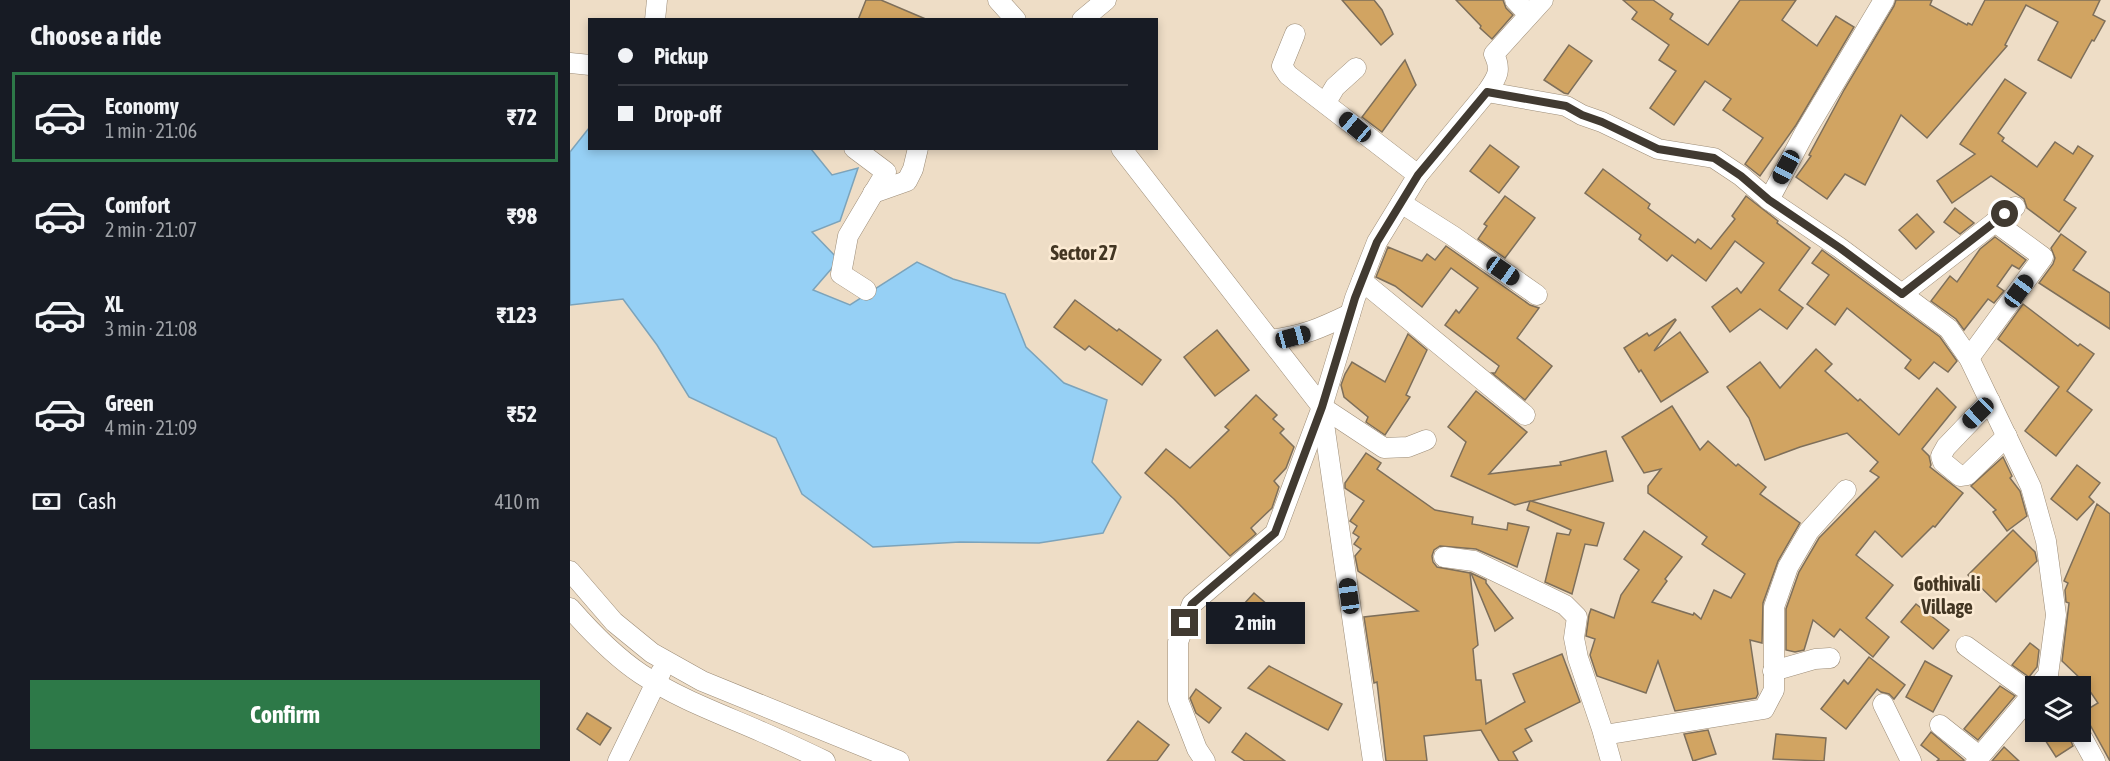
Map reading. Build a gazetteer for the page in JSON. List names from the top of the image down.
{
  "districts": ["Sector 27", "Gothivali Village"],
  "page": {
    "heading": "Choose a ride",
    "banner": ["Pickup", "Drop-off"],
    "list": [
      {
        "name": "Economy",
        "note": "1 min · 21:06",
        "value": "₹72"
      },
      {
        "name": "Comfort",
        "note": "2 min · 21:07",
        "value": "₹98"
      },
      {
        "name": "XL",
        "note": "3 min · 21:08",
        "value": "₹123"
      },
      {
        "name": "Green",
        "note": "4 min · 21:09",
        "value": "₹52"
      }
    ],
    "pay": ["Cash", "410 m"],
    "bubble": "2 min",
    "buttons": "Confirm"
  }
}
